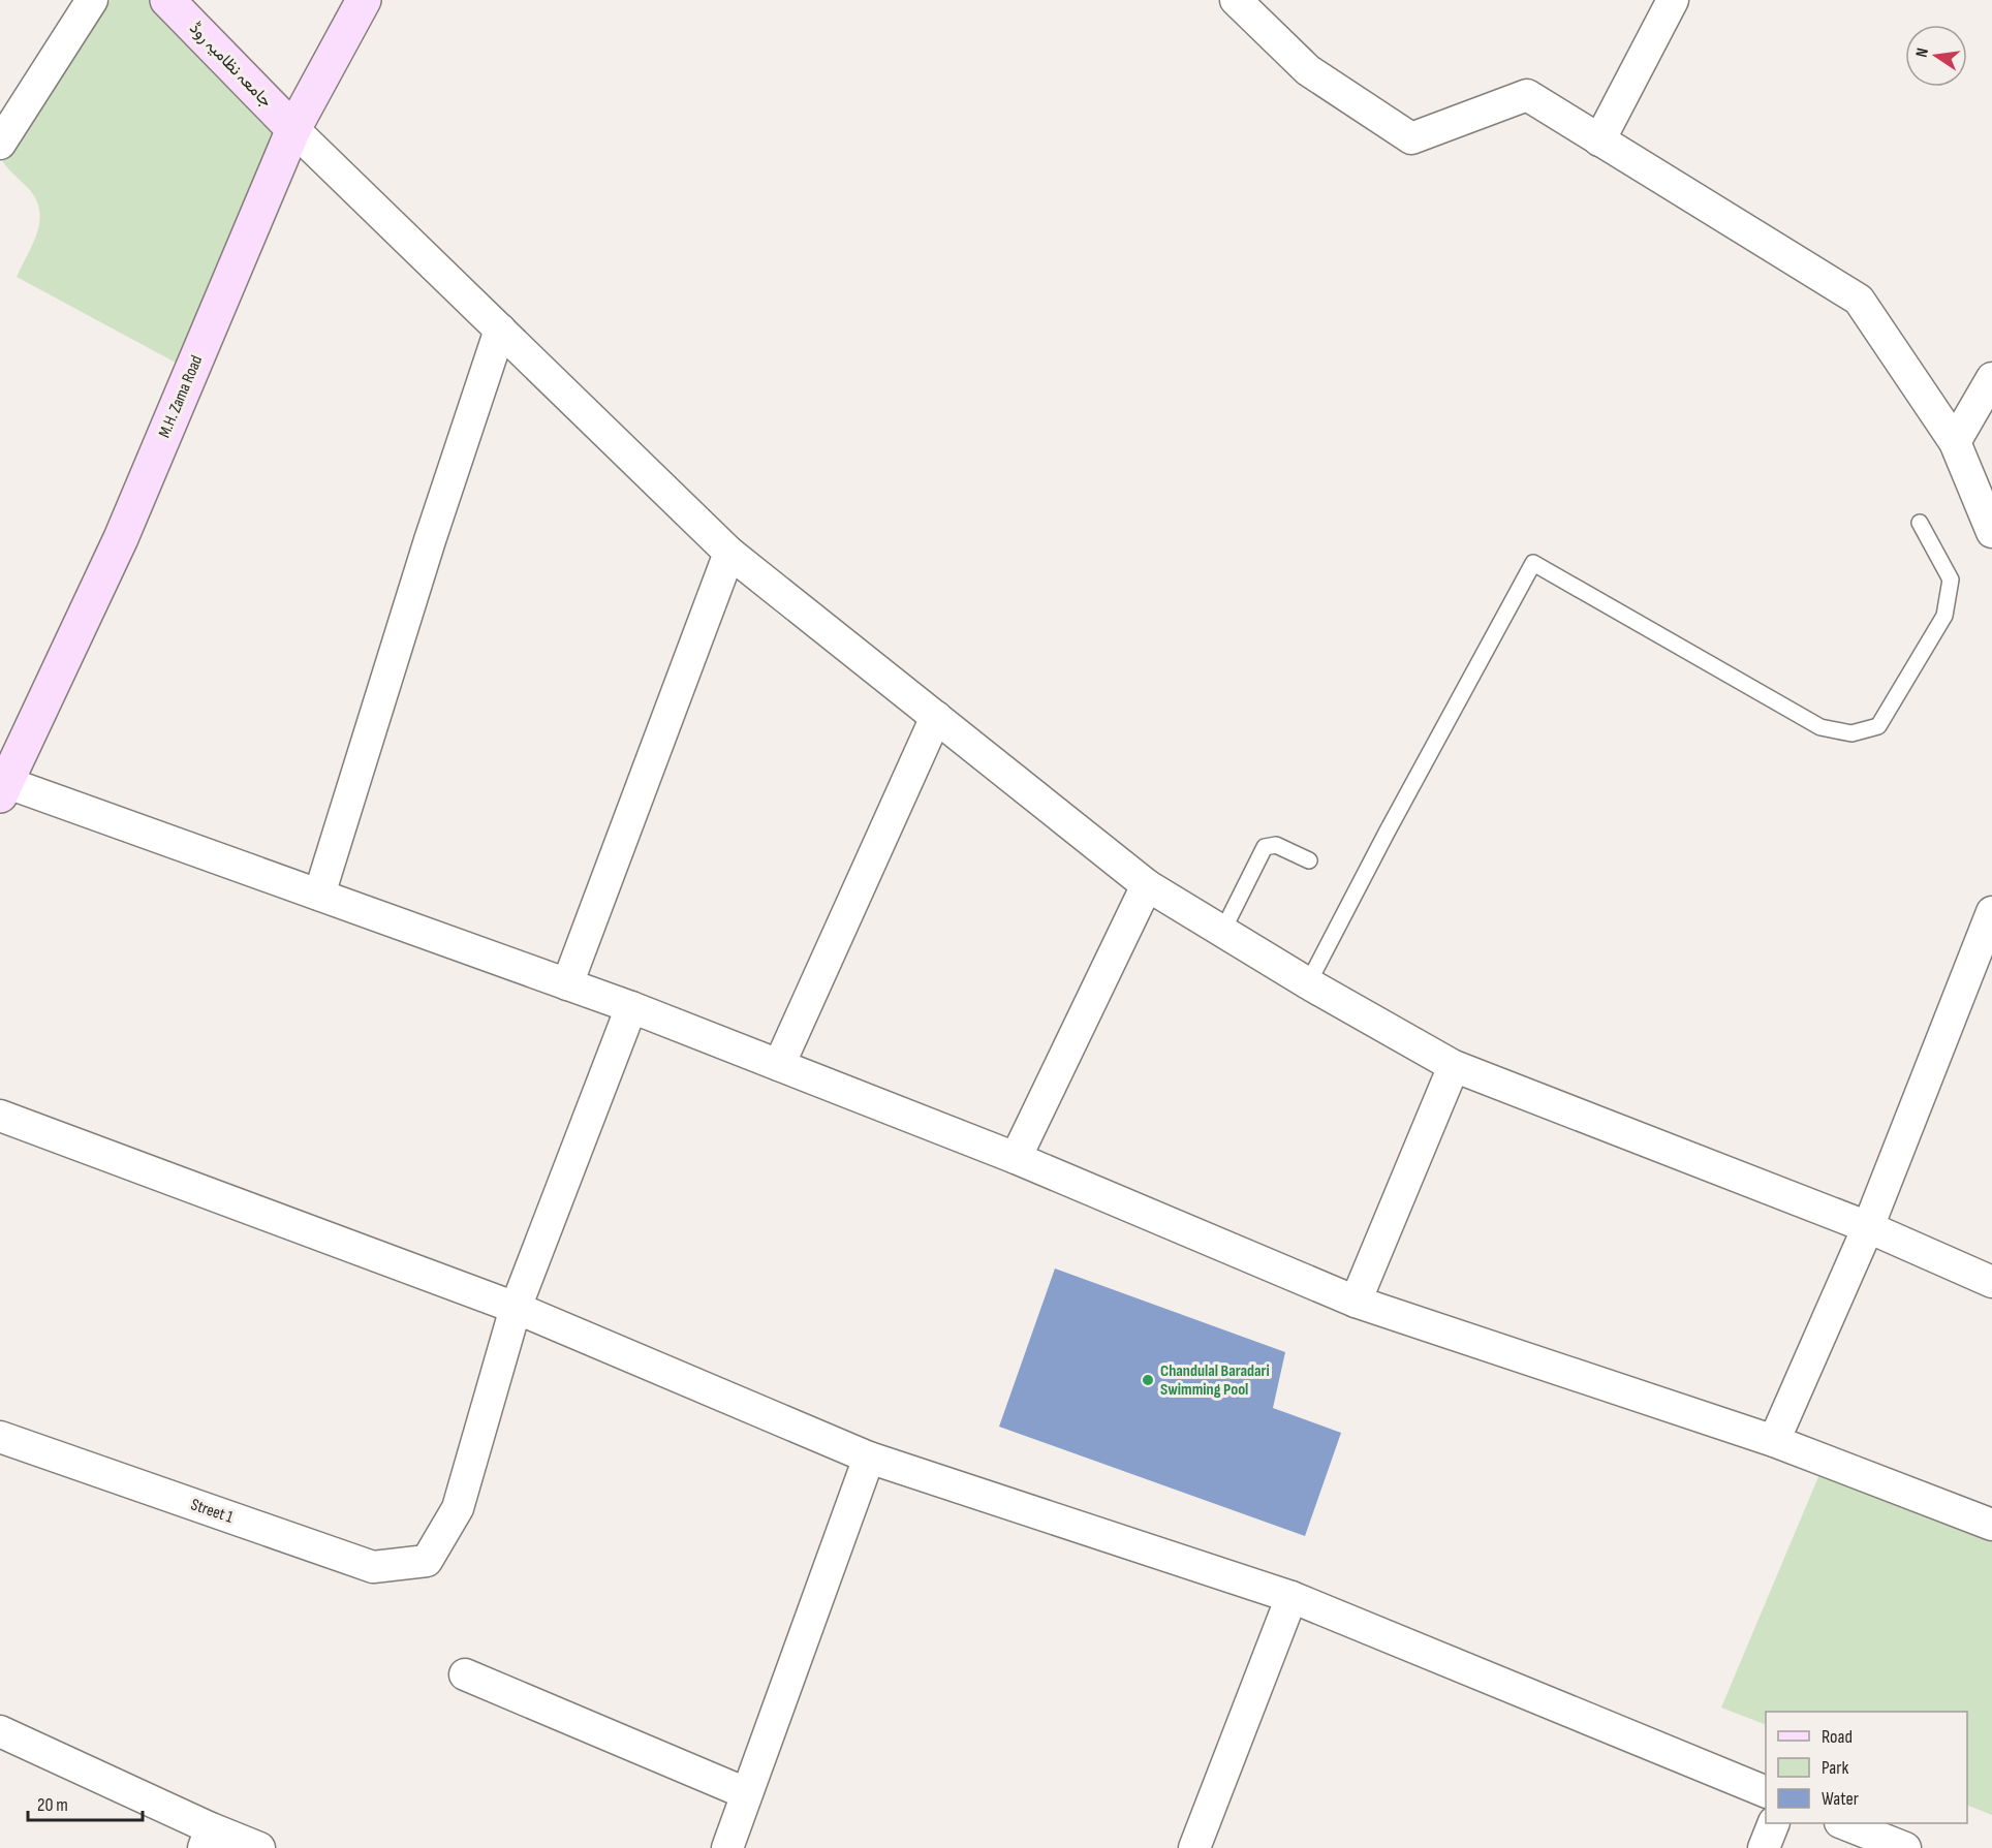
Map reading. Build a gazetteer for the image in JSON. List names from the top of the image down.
{
  "streets": {
    "main road": ["جامعہ نظامیہ روڈ", "M.H. Zama Road"],
    "street": ["Street 1"]
  },
  "crossings": [
    ["جامعہ نظامیہ روڈ", "M.H. Zama Road"]
  ],
  "places": ["Chandulal Baradari Swimming Pool"],
  "legend": ["Road", "Park", "Water"],
  "scale_bar": "20 m",
  "north": "left"
}
